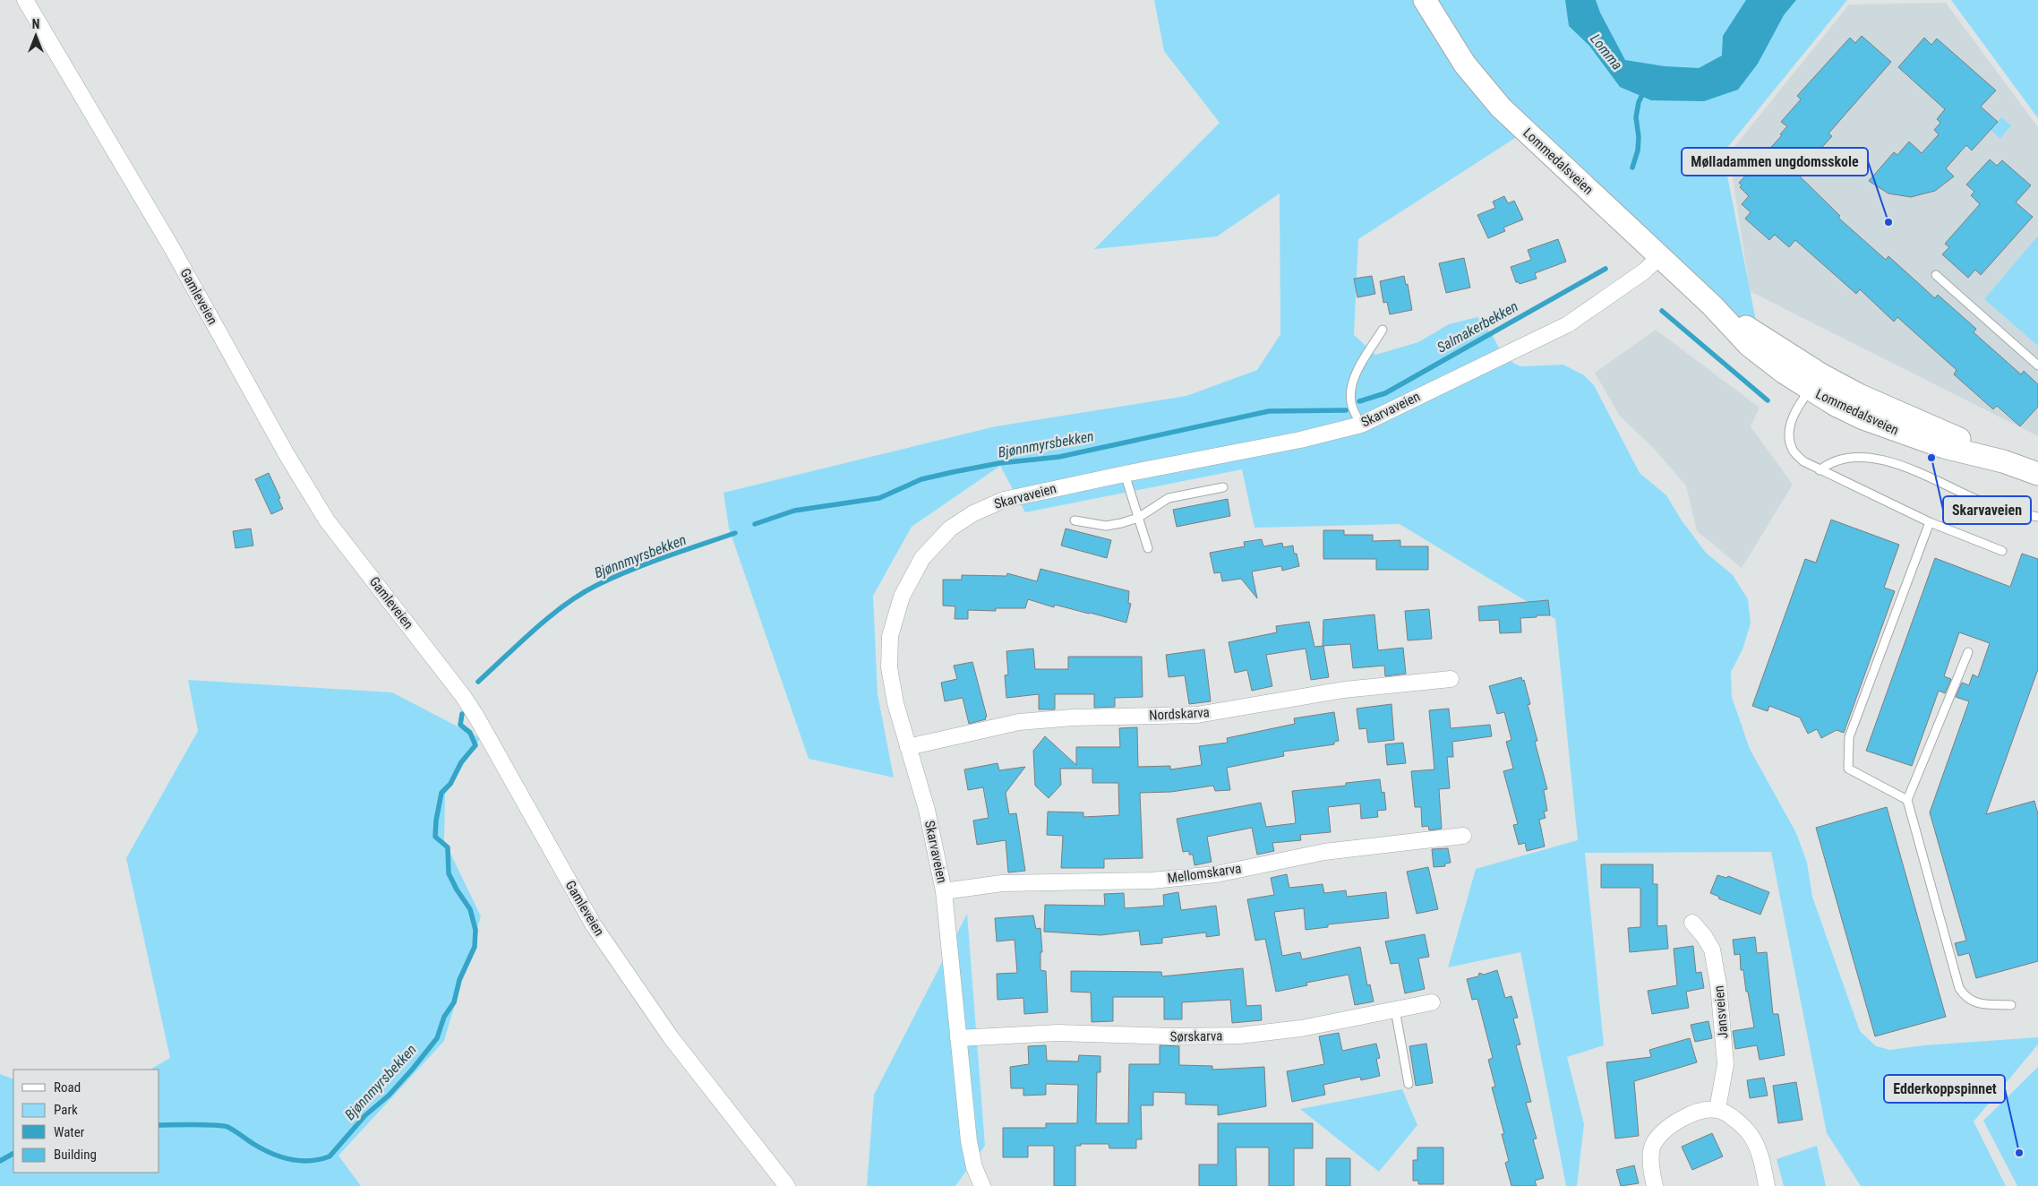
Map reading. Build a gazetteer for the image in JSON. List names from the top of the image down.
{
  "streets": {
    "main road": ["Lommedalsveien"],
    "street": [
      "Gamleveien",
      "Skarvaveien",
      "Nordskarva",
      "Mellomskarva",
      "Jansveien",
      "Sørskarva"
    ]
  },
  "crossings": [
    ["Lommedalsveien", "Skarvaveien"],
    ["Skarvaveien", "Nordskarva"],
    ["Skarvaveien", "Mellomskarva"],
    ["Skarvaveien", "Sørskarva"]
  ],
  "water": ["Lomma", "Salmakerbekken", "Bjønnmyrsbekken"],
  "places": ["Mølladammen ungdomsskole", "Skarvaveien", "Edderkoppspinnet"],
  "legend": [
    "Road",
    "Park",
    "Water",
    "Building"
  ],
  "north": "top"
}
